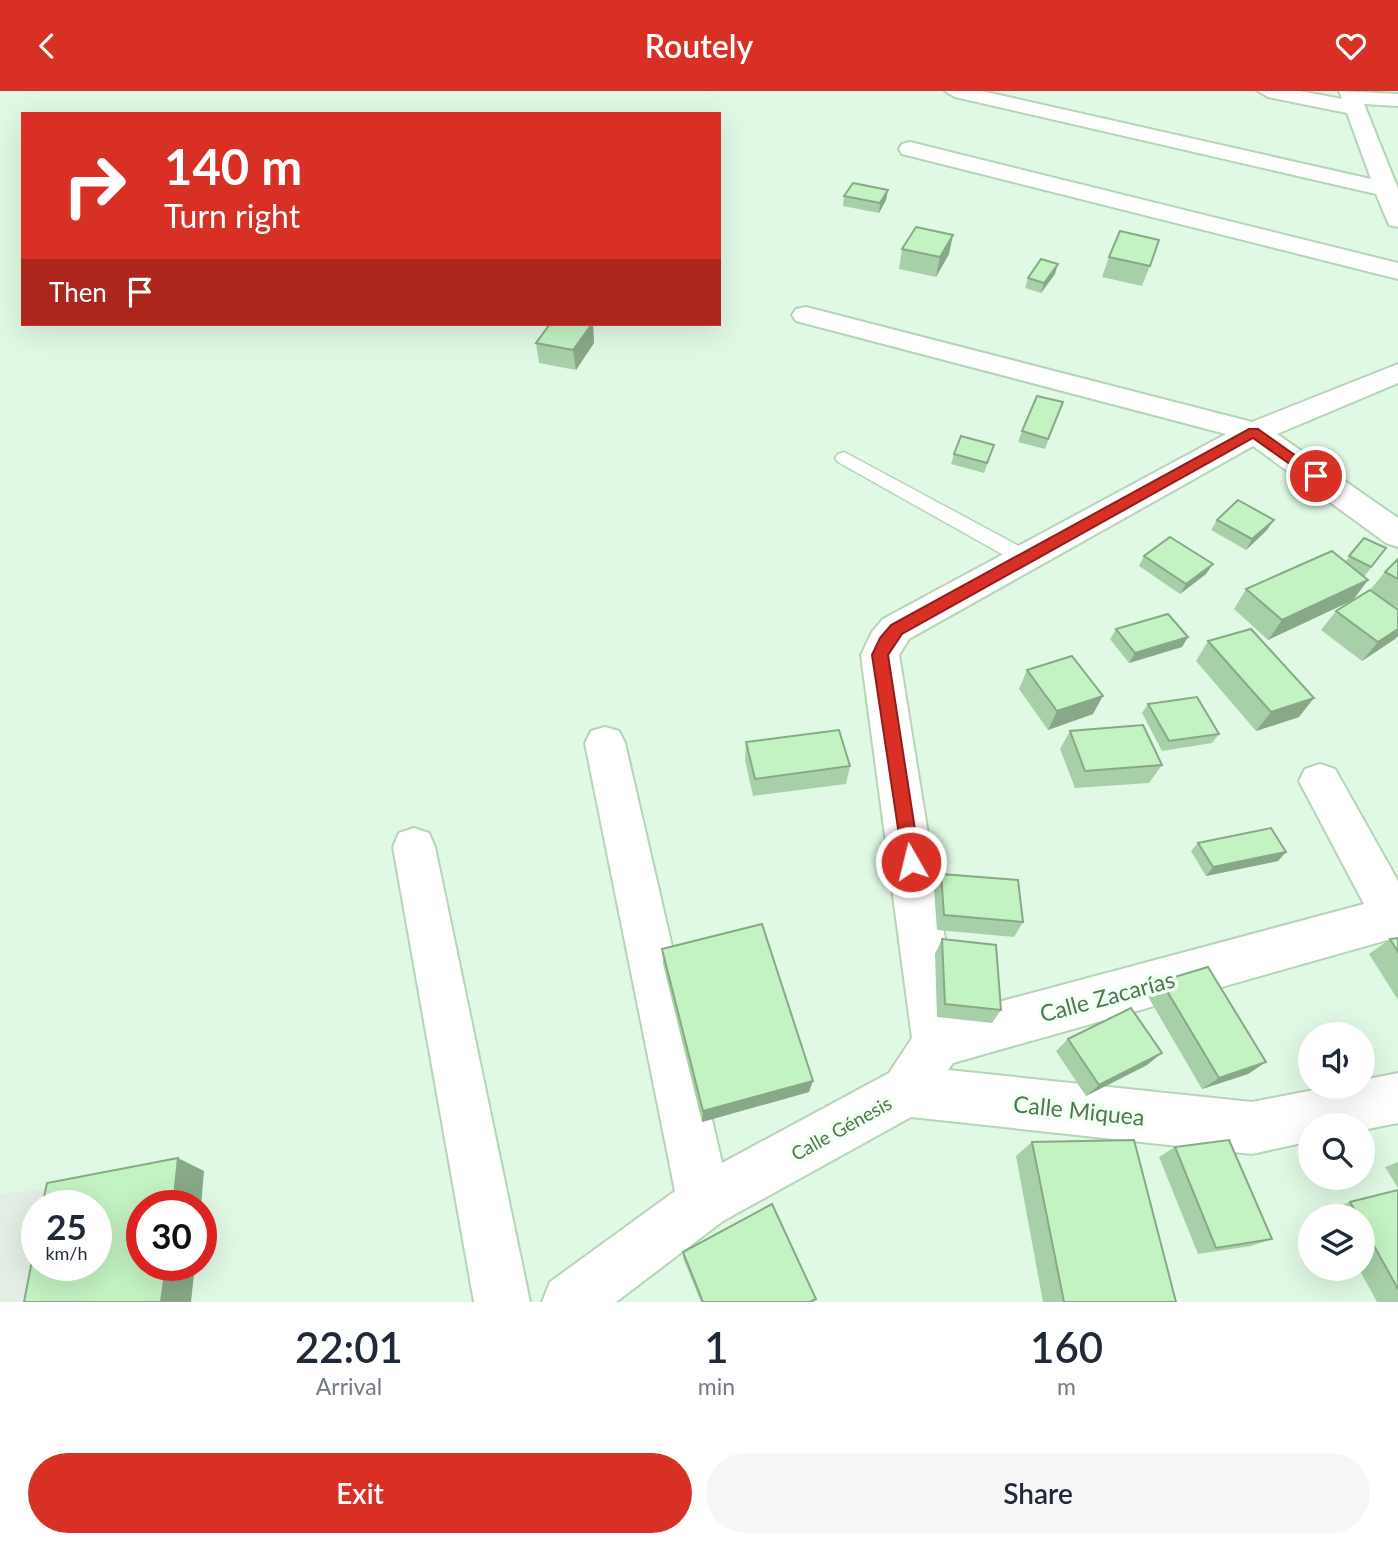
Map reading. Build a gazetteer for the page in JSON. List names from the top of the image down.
{
  "streets": {
    "street": ["Calle Zacarías", "Calle Miquea", "Calle Génesis"]
  },
  "crossings": [
    ["Calle Zacarías", "Calle Génesis"],
    ["Calle Miquea", "Calle Génesis"]
  ],
  "page": {
    "header": "Routely",
    "turn": ["140 m", "Turn right"],
    "then": "Then",
    "speed": "25 km/h",
    "limit": "30",
    "eta": [
      "22:01",
      "Arrival",
      "1",
      "min",
      "160",
      "m"
    ],
    "buttons": ["Exit", "Share"]
  }
}
